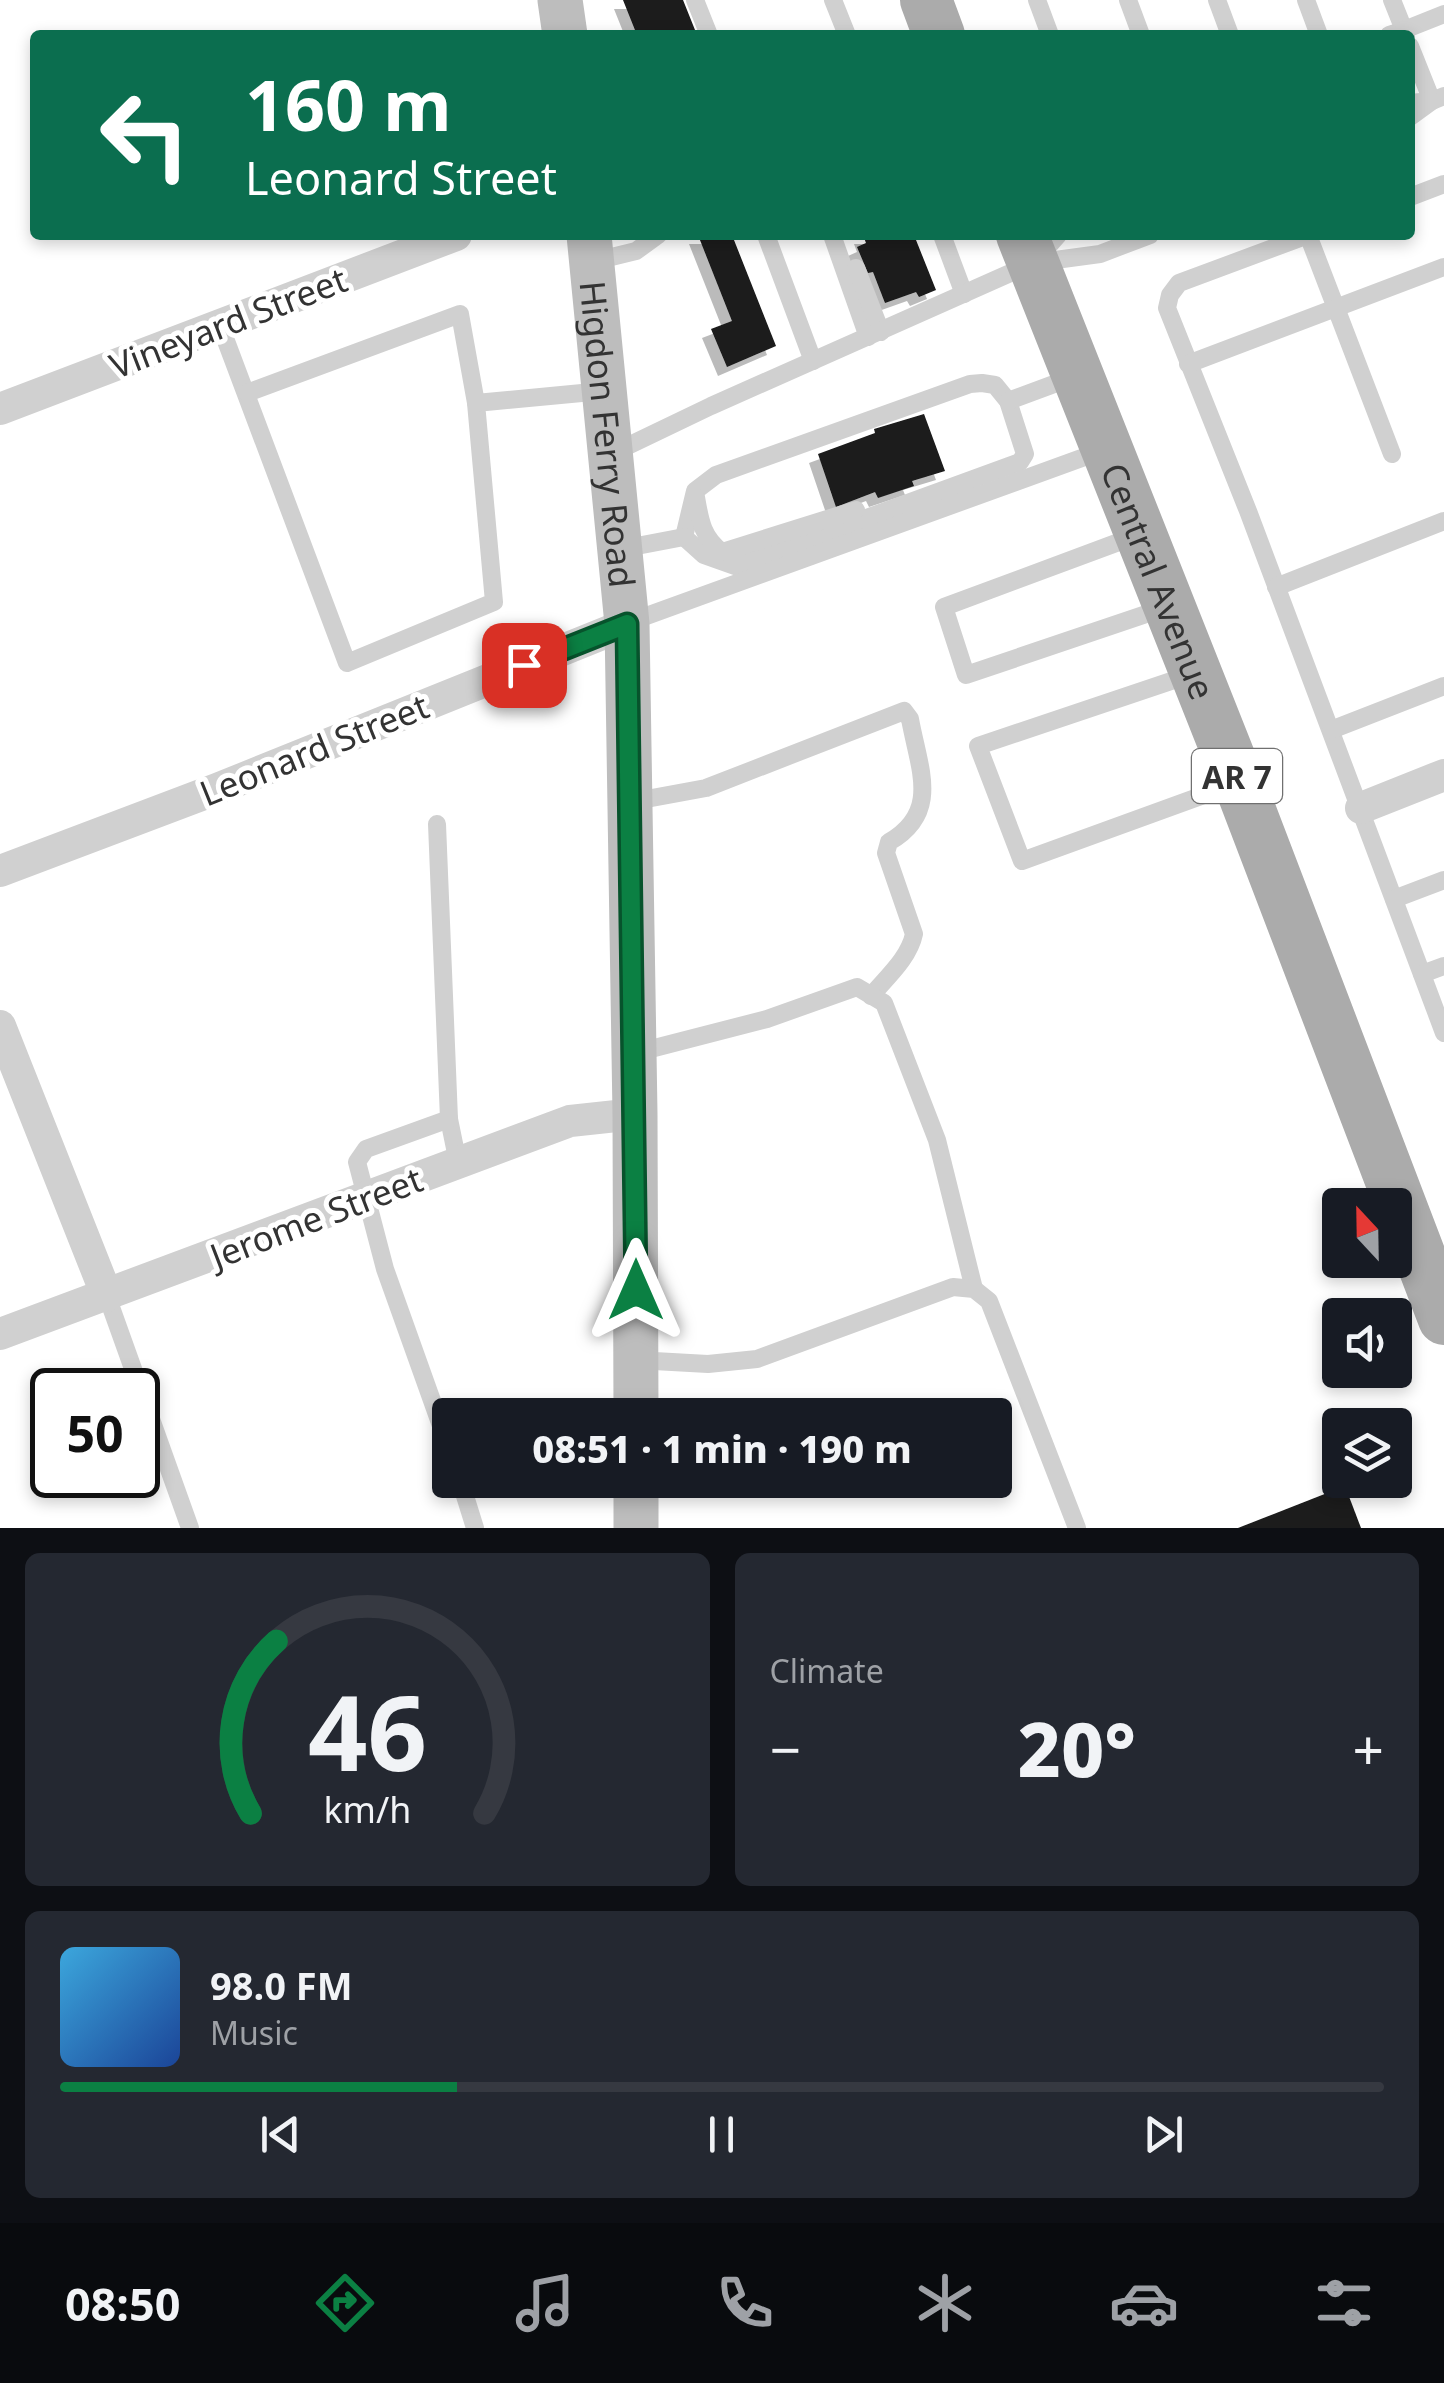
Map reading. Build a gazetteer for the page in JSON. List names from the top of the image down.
{
  "streets": {
    "main road": ["Higdon Ferry Road", "Central Avenue", "AR 7"],
    "street": ["Vineyard Street", "Leonard Street", "Jerome Street"]
  },
  "crossings": [
    ["Higdon Ferry Road", "Leonard Street"],
    ["Higdon Ferry Road", "Jerome Street"]
  ],
  "north": "top",
  "page": {
    "turn": ["160 m", "Leonard Street"],
    "limit": "50",
    "trip": "08:51 · 1 min · 190 m",
    "tile": "Climate",
    "heat": ["−", "20°", "+"],
    "song": ["98.0 FM", "Music"],
    "tabs": "08:50",
    "gauge": ["46", "km/h"]
  }
}
